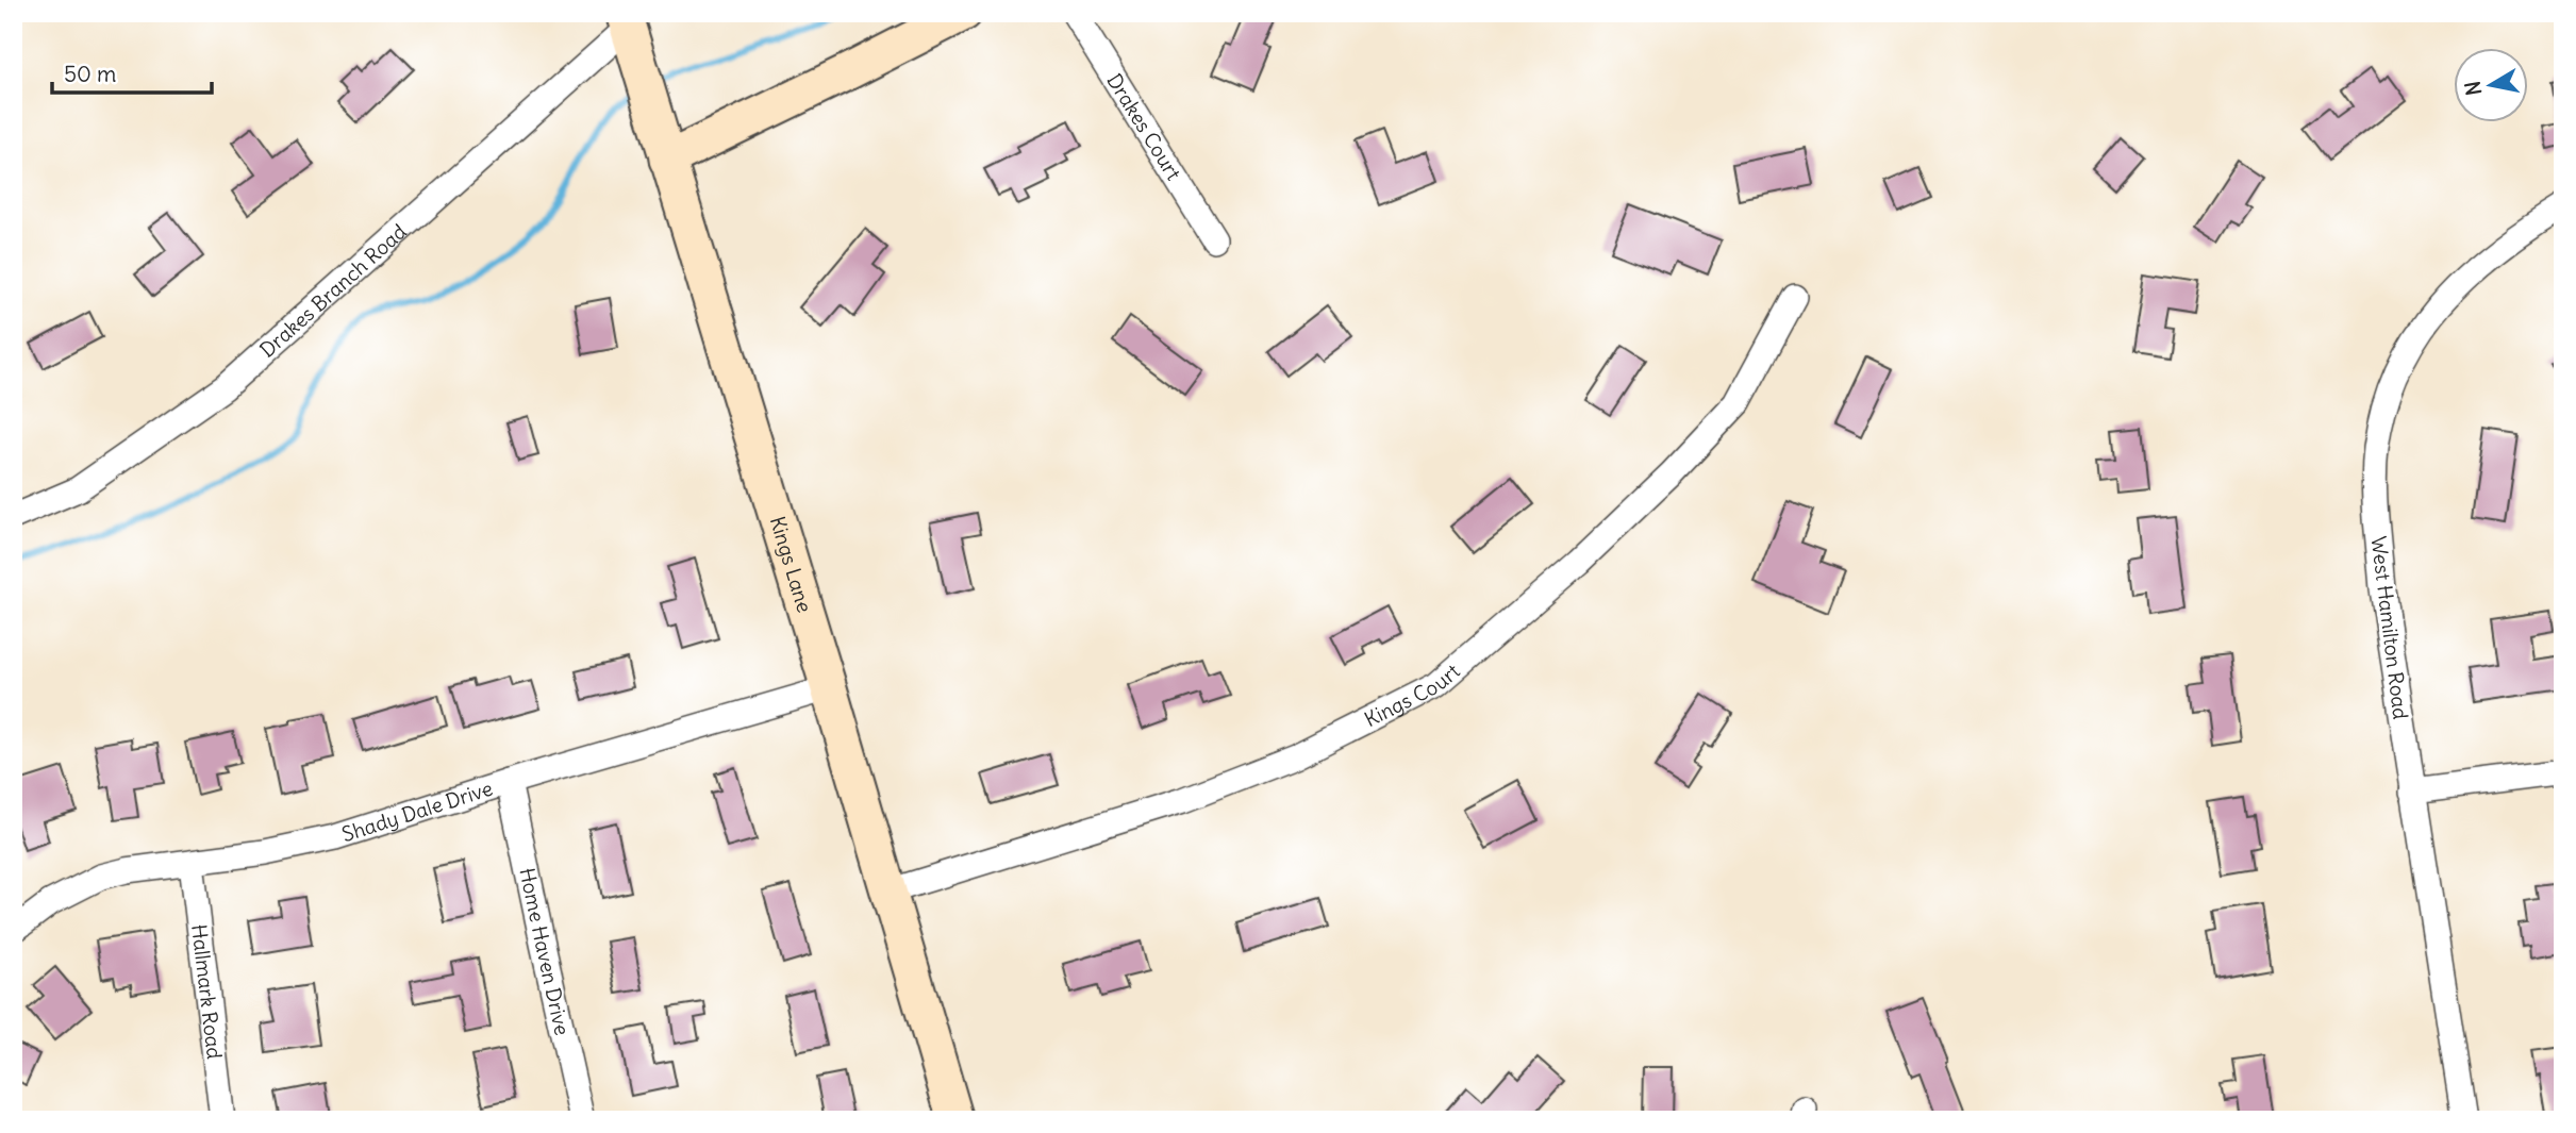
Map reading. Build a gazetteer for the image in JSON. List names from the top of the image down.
{
  "streets": {
    "street": [
      "Drakes Court",
      "Drakes Branch Road",
      "Kings Lane",
      "West Hamilton Road",
      "Kings Court",
      "Shady Dale Drive",
      "Home Haven Drive",
      "Hallmark Road"
    ]
  },
  "crossings": [
    ["Drakes Branch Road", "Kings Lane"],
    ["Kings Lane", "Kings Court"],
    ["Kings Lane", "Shady Dale Drive"],
    ["Shady Dale Drive", "Home Haven Drive"],
    ["Shady Dale Drive", "Hallmark Road"]
  ],
  "scale_bar": "50 m",
  "north": "left"
}
